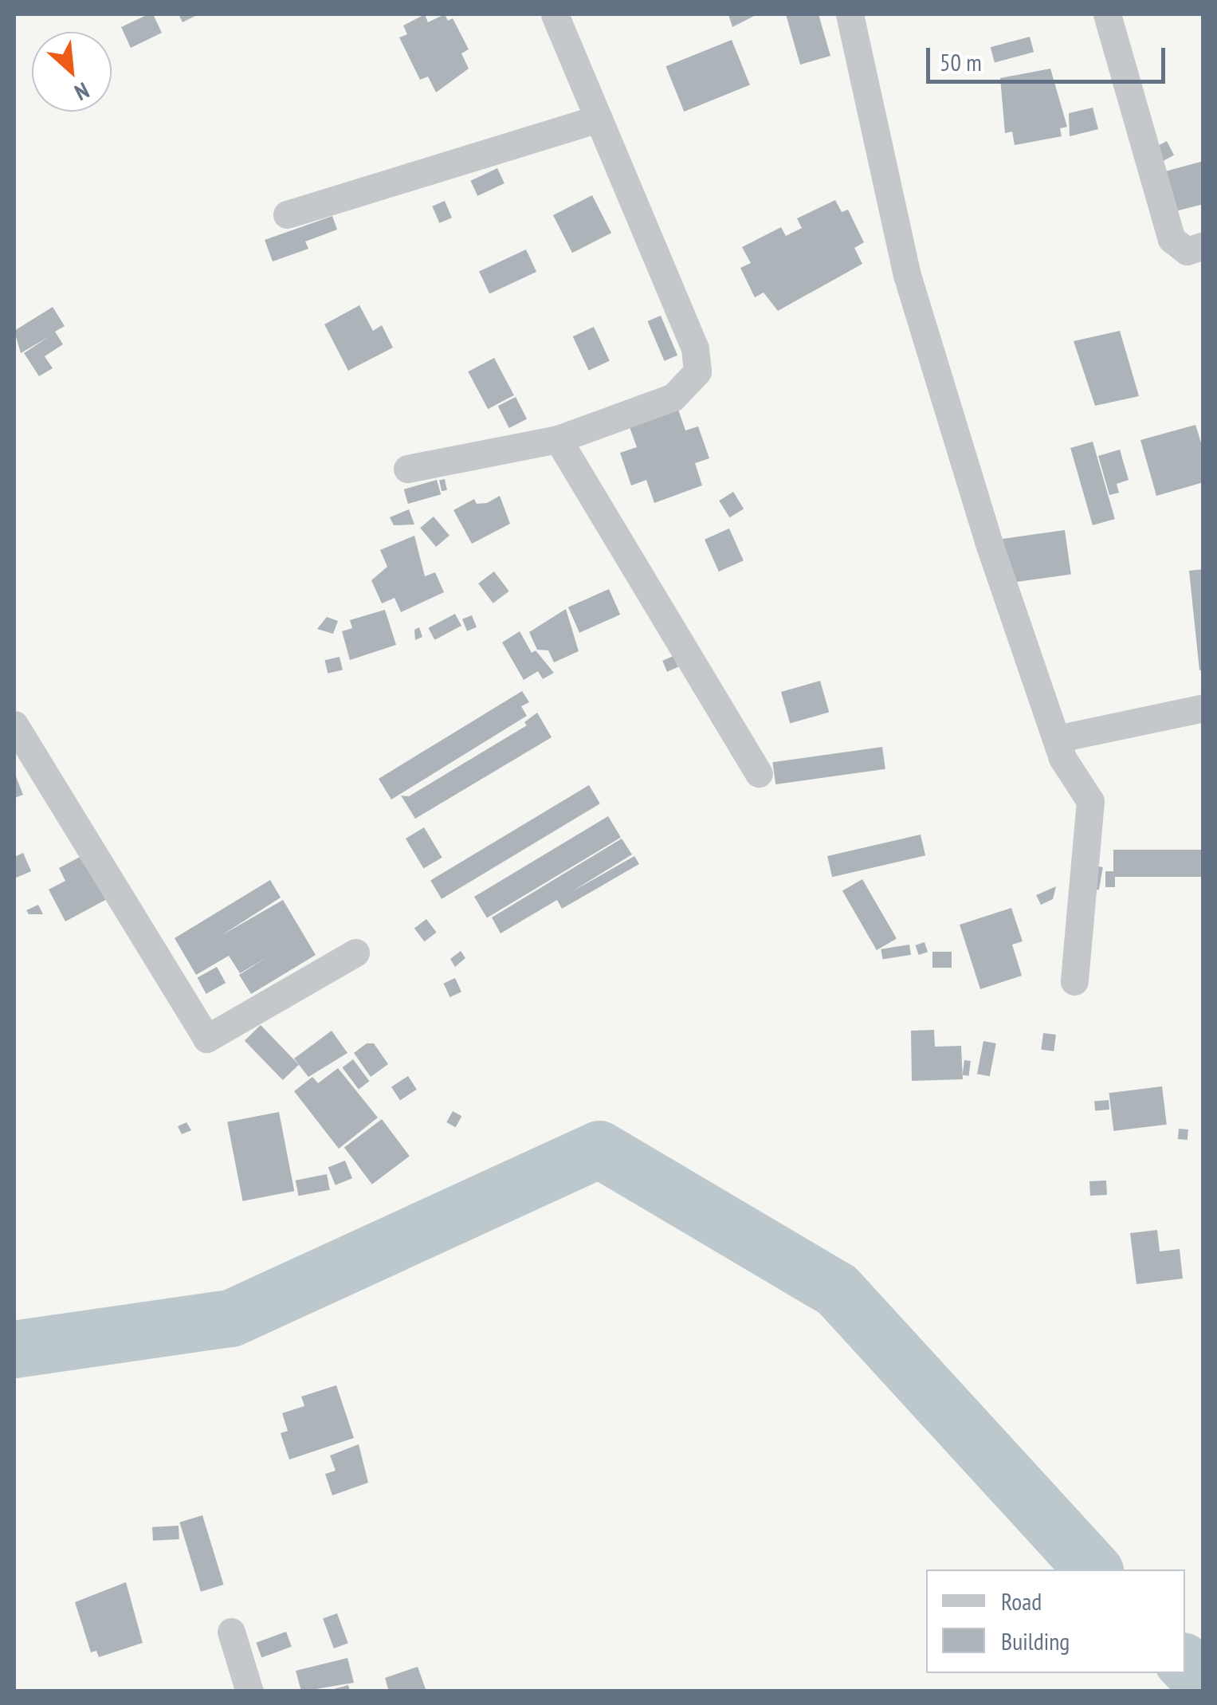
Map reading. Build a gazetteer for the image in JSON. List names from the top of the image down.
{
  "legend": ["Road", "Building"],
  "scale_bar": "50 m",
  "north": "bottom right"
}
